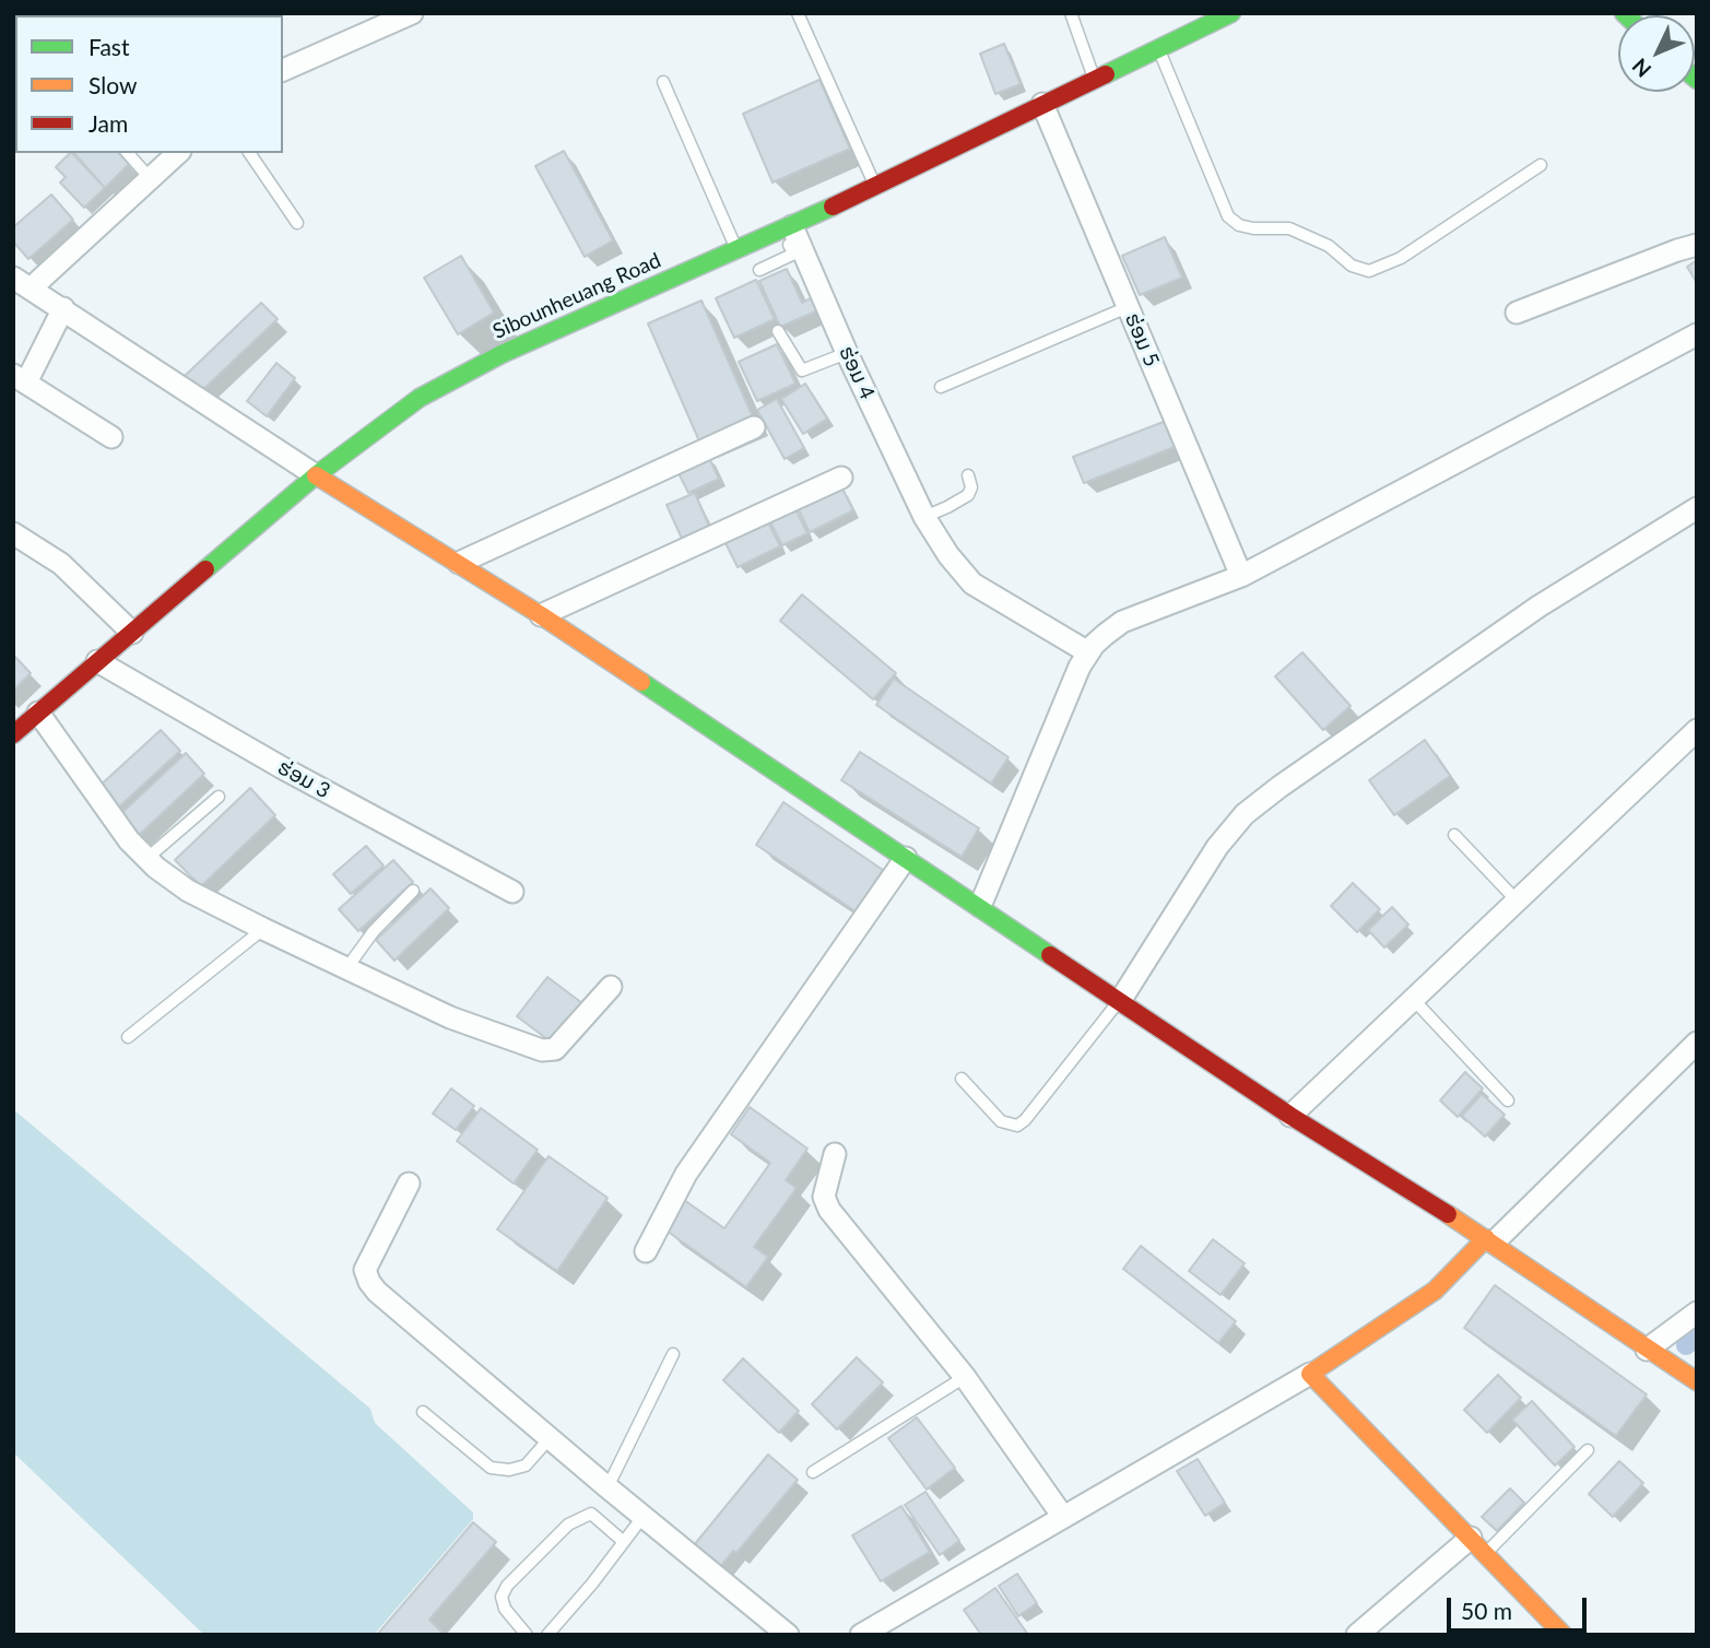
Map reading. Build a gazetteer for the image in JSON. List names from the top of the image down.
{
  "streets": {
    "street": [
      "Sibounheuang Road",
      "ຮ່ອມ 5",
      "ຮ່ອມ 4",
      "ຮ່ອມ 3"
    ]
  },
  "crossings": [
    ["Sibounheuang Road", "ຮ່ອມ 5"],
    ["Sibounheuang Road", "ຮ່ອມ 4"],
    ["Sibounheuang Road", "ຮ່ອມ 3"]
  ],
  "legend": ["Fast", "Slow", "Jam"],
  "scale_bar": "50 m",
  "north": "bottom left"
}
